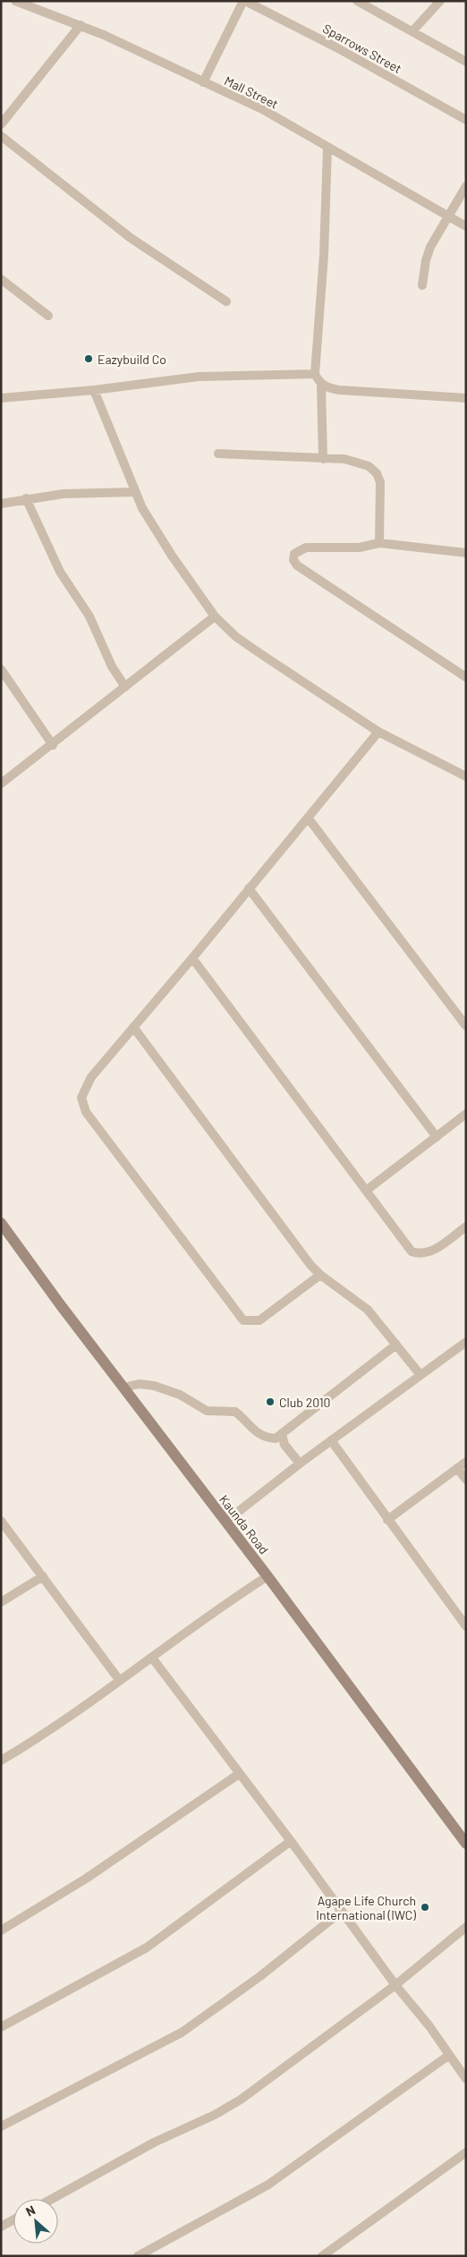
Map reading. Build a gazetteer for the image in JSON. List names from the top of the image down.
{
  "streets": {
    "main road": ["Kaunda Road"],
    "street": ["Sparrows Street", "Mall Street"]
  },
  "places": ["Eazybuild Co", "Club 2010", "Agape Life Church International (IWC)"],
  "north": "top left"
}
